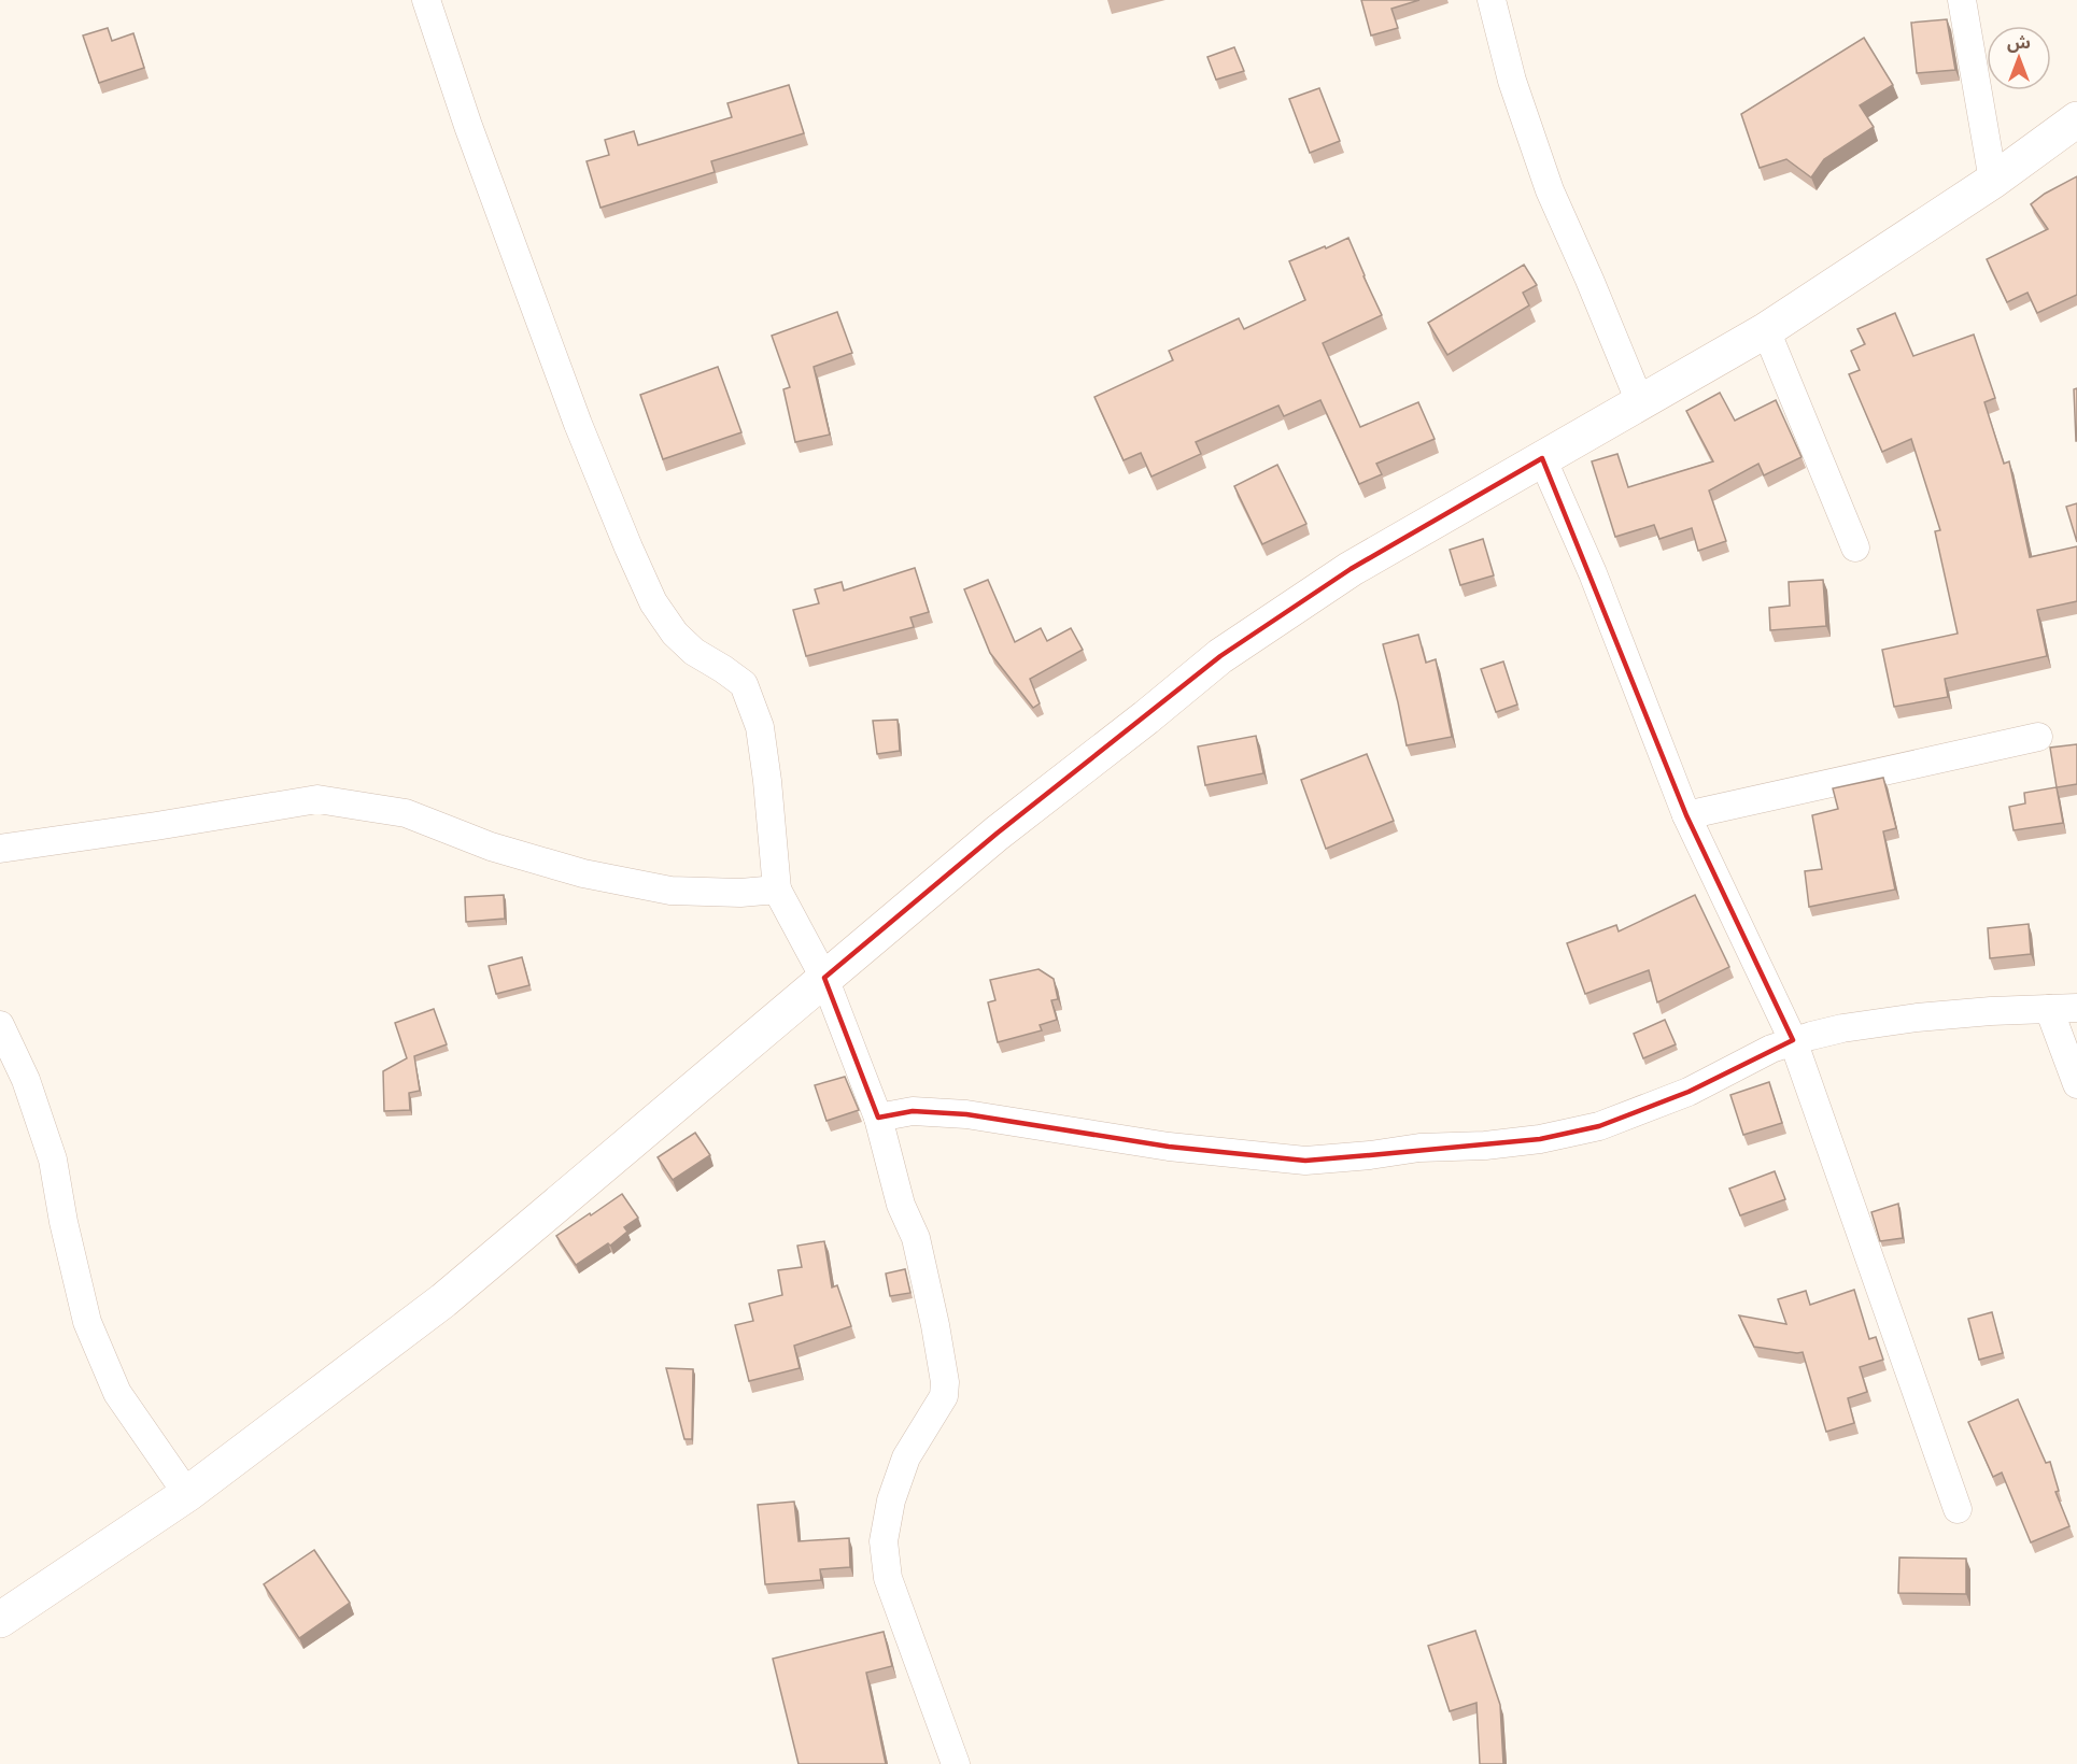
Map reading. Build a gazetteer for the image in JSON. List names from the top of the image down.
{
  "north": "top"
}
